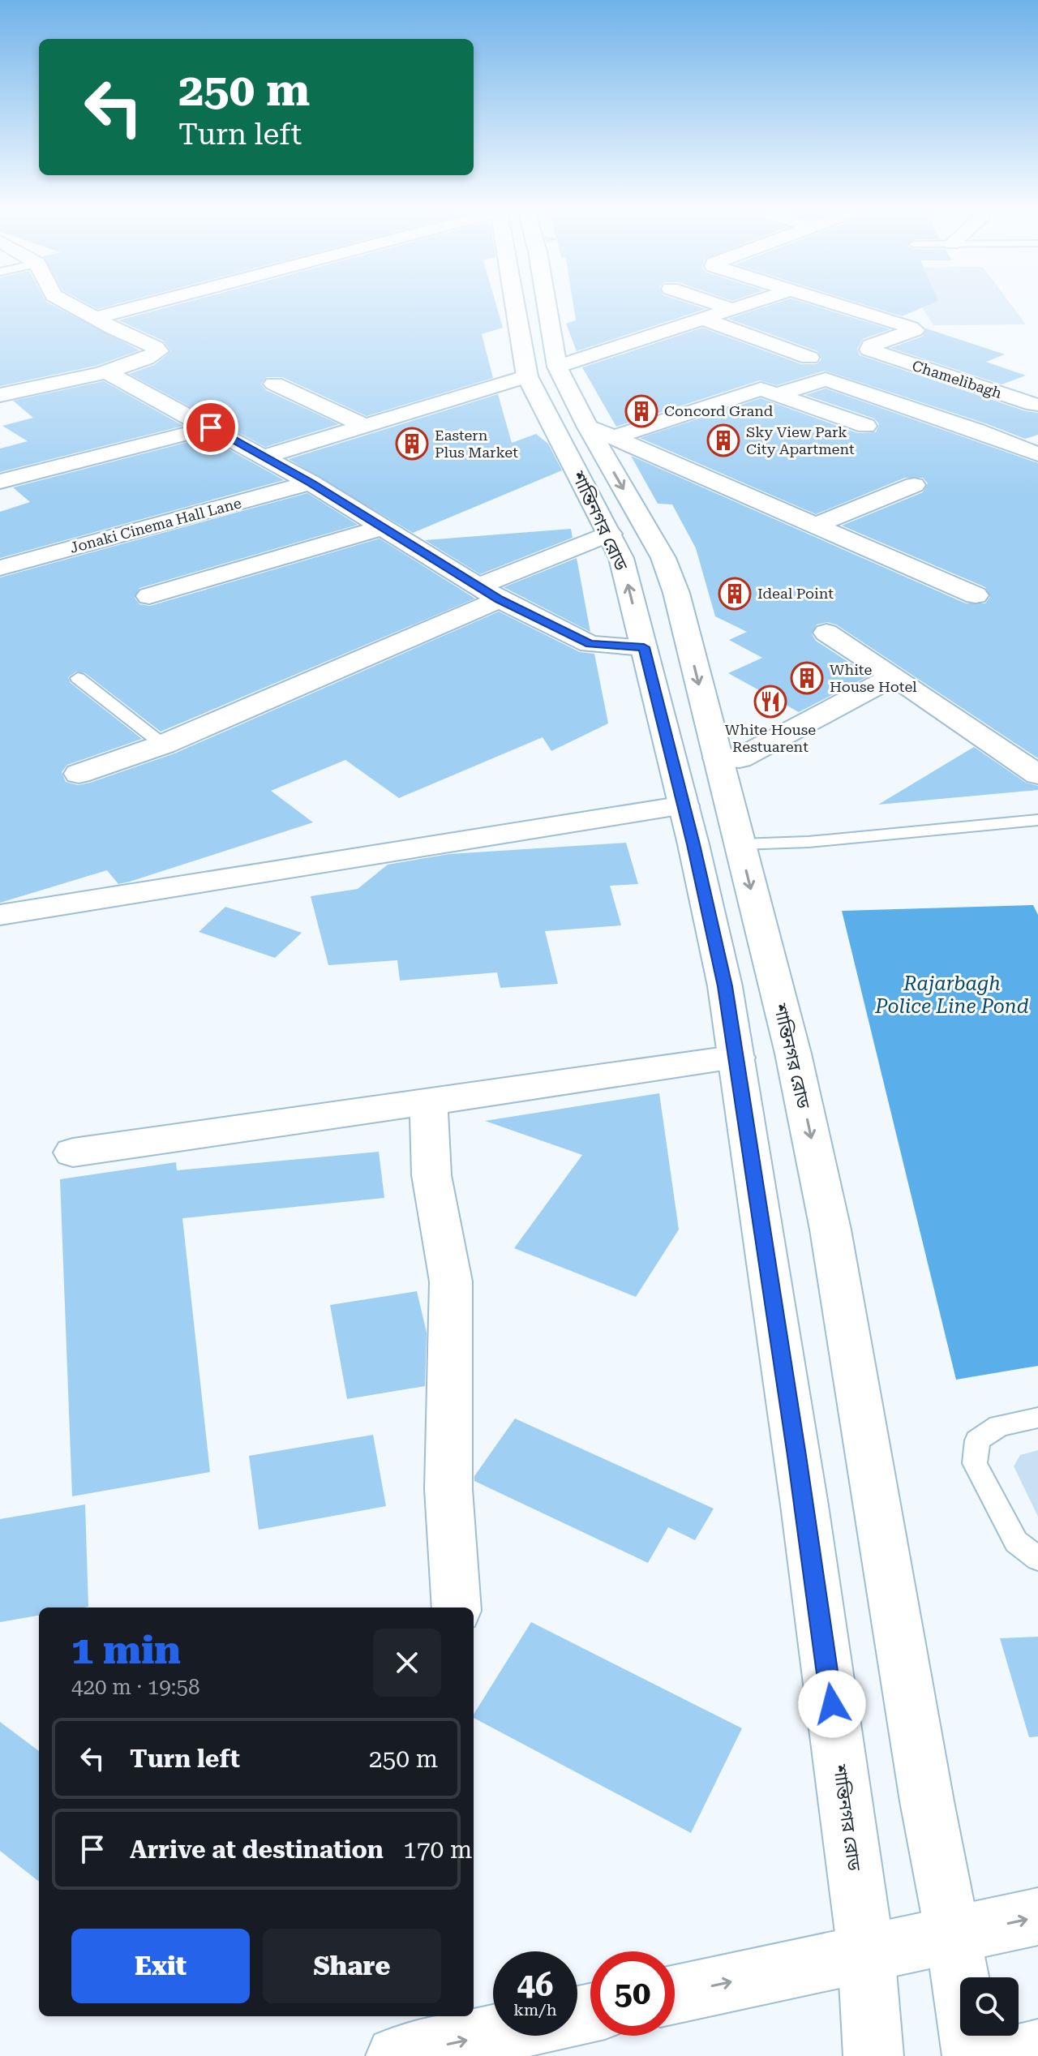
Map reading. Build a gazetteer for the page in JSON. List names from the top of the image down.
{
  "streets": {
    "street": ["Chamelibagh", "শান্তিনগর রোড", "Jonaki Cinema Hall Lane"]
  },
  "water": ["Rajarbagh Police Line Pond"],
  "places": {
    "building": [
      "Concord Grand",
      "Sky View Park City Apartment",
      "Eastern Plus Market",
      "Ideal Point",
      "White House Hotel"
    ],
    "restaurant": ["White House Restuarent"]
  },
  "page": {
    "turn": ["250 m", "Turn left"],
    "heading": ["1 min", "420 m · 19:58"],
    "list": [
      {
        "name": "Turn left",
        "value": "250 m"
      },
      {
        "name": "Arrive at destination",
        "value": "170 m"
      }
    ],
    "buttons": ["Exit", "Share"],
    "speed": "46 km/h",
    "limit": "50"
  }
}
